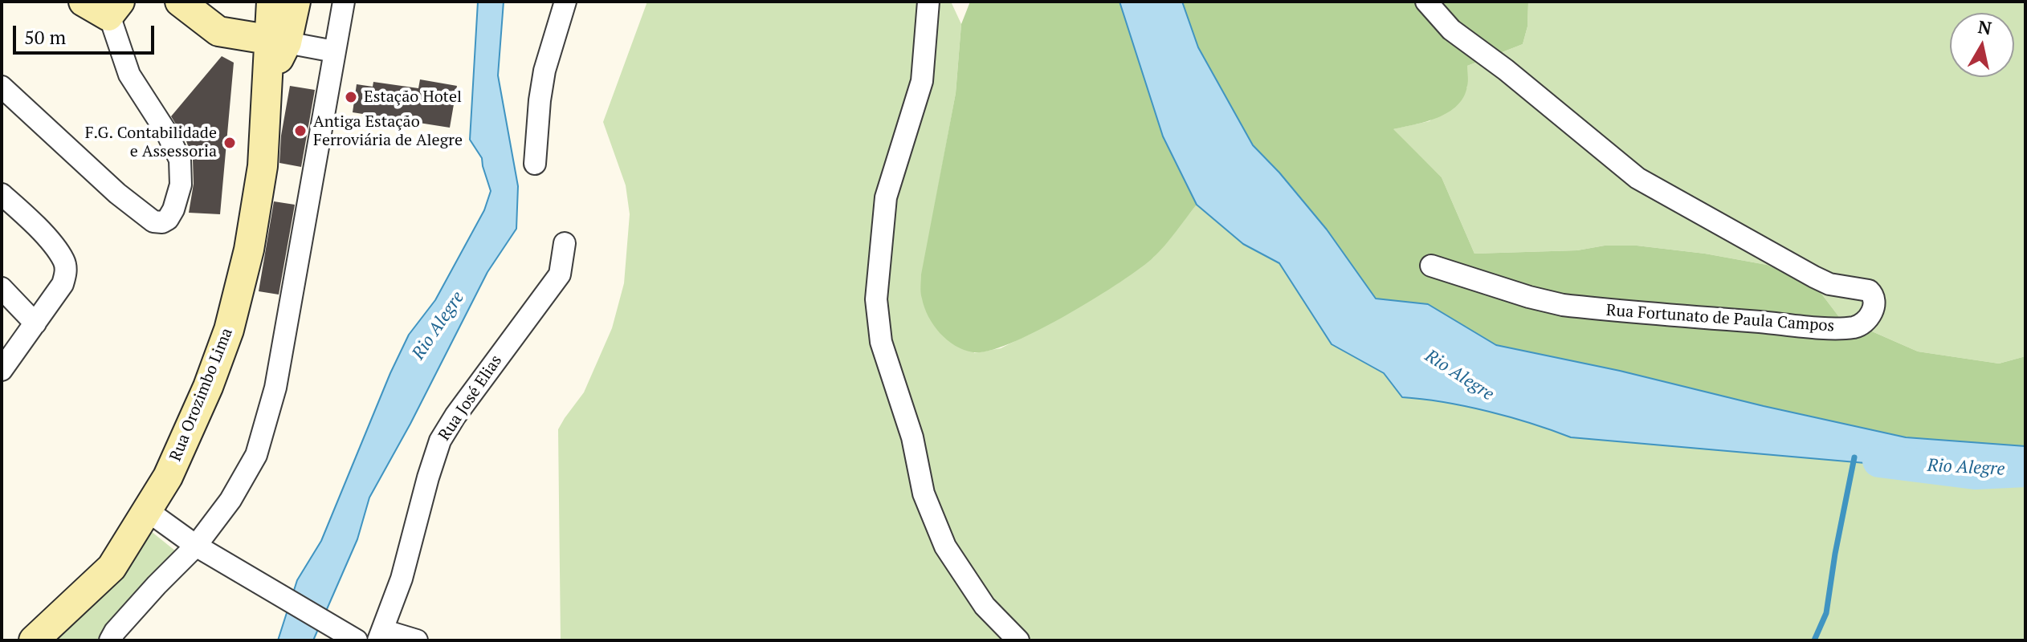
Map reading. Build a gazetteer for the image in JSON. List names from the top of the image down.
{
  "streets": {
    "main road": ["Rua Orozimbo Lima"],
    "street": ["Rua Fortunato de Paula Campos", "Rua José Elias"]
  },
  "water": ["Rio Alegre"],
  "places": ["Estação Hotel", "Antiga Estação Ferroviária de Alegre", "F.G. Contabilidade e Assessoria"],
  "scale_bar": "50 m",
  "north": "top"
}
